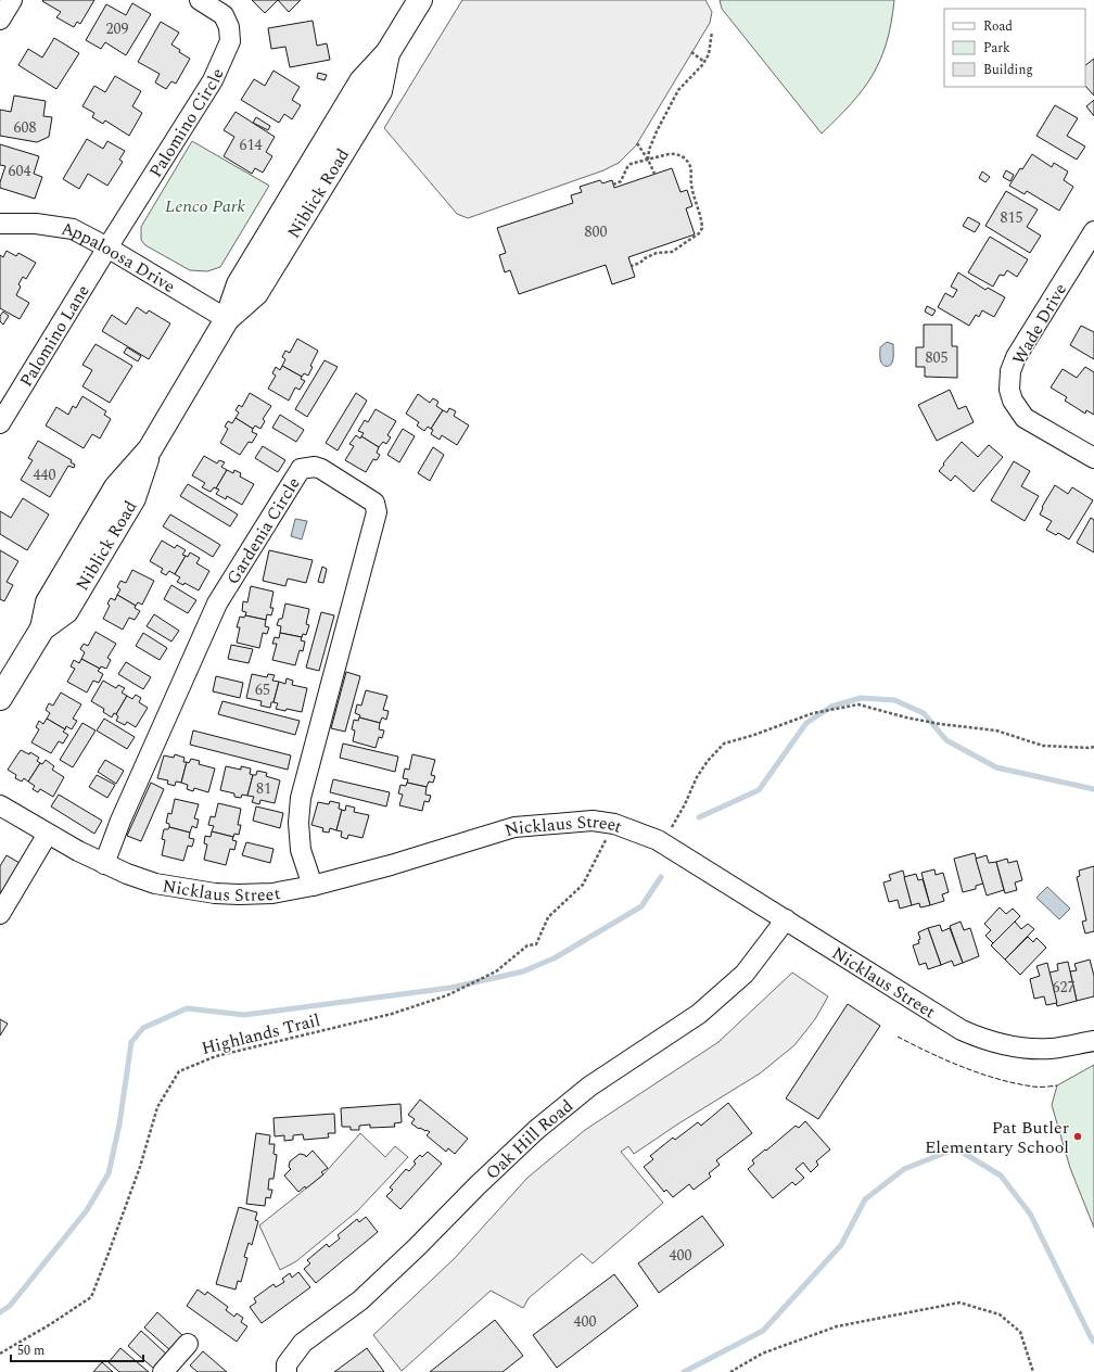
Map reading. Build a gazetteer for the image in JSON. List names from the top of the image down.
{
  "streets": {
    "main road": ["Niblick Road"],
    "street": [
      "Palomino Circle",
      "Appaloosa Drive",
      "Wade Drive",
      "Palomino Lane",
      "Gardenia Circle",
      "Nicklaus Street",
      "Oak Hill Road"
    ],
    "path": ["Highlands Trail"]
  },
  "crossings": [
    ["Palomino Circle", "Appaloosa Drive"],
    ["Palomino Circle", "Palomino Lane"],
    ["Niblick Road", "Appaloosa Drive"],
    ["Appaloosa Drive", "Palomino Lane"],
    ["Gardenia Circle", "Nicklaus Street"],
    ["Nicklaus Street", "Highlands Trail"],
    ["Nicklaus Street", "Oak Hill Road"]
  ],
  "parks": ["Lenco Park"],
  "places": ["Pat Butler Elementary School"],
  "house_numbers": [
    "209",
    "608",
    "614",
    "604",
    "815",
    "800",
    "805",
    "440",
    "65",
    "81",
    "627",
    "400",
    "400"
  ],
  "legend": ["Road", "Park", "Building"],
  "scale_bar": "50 m"
}
